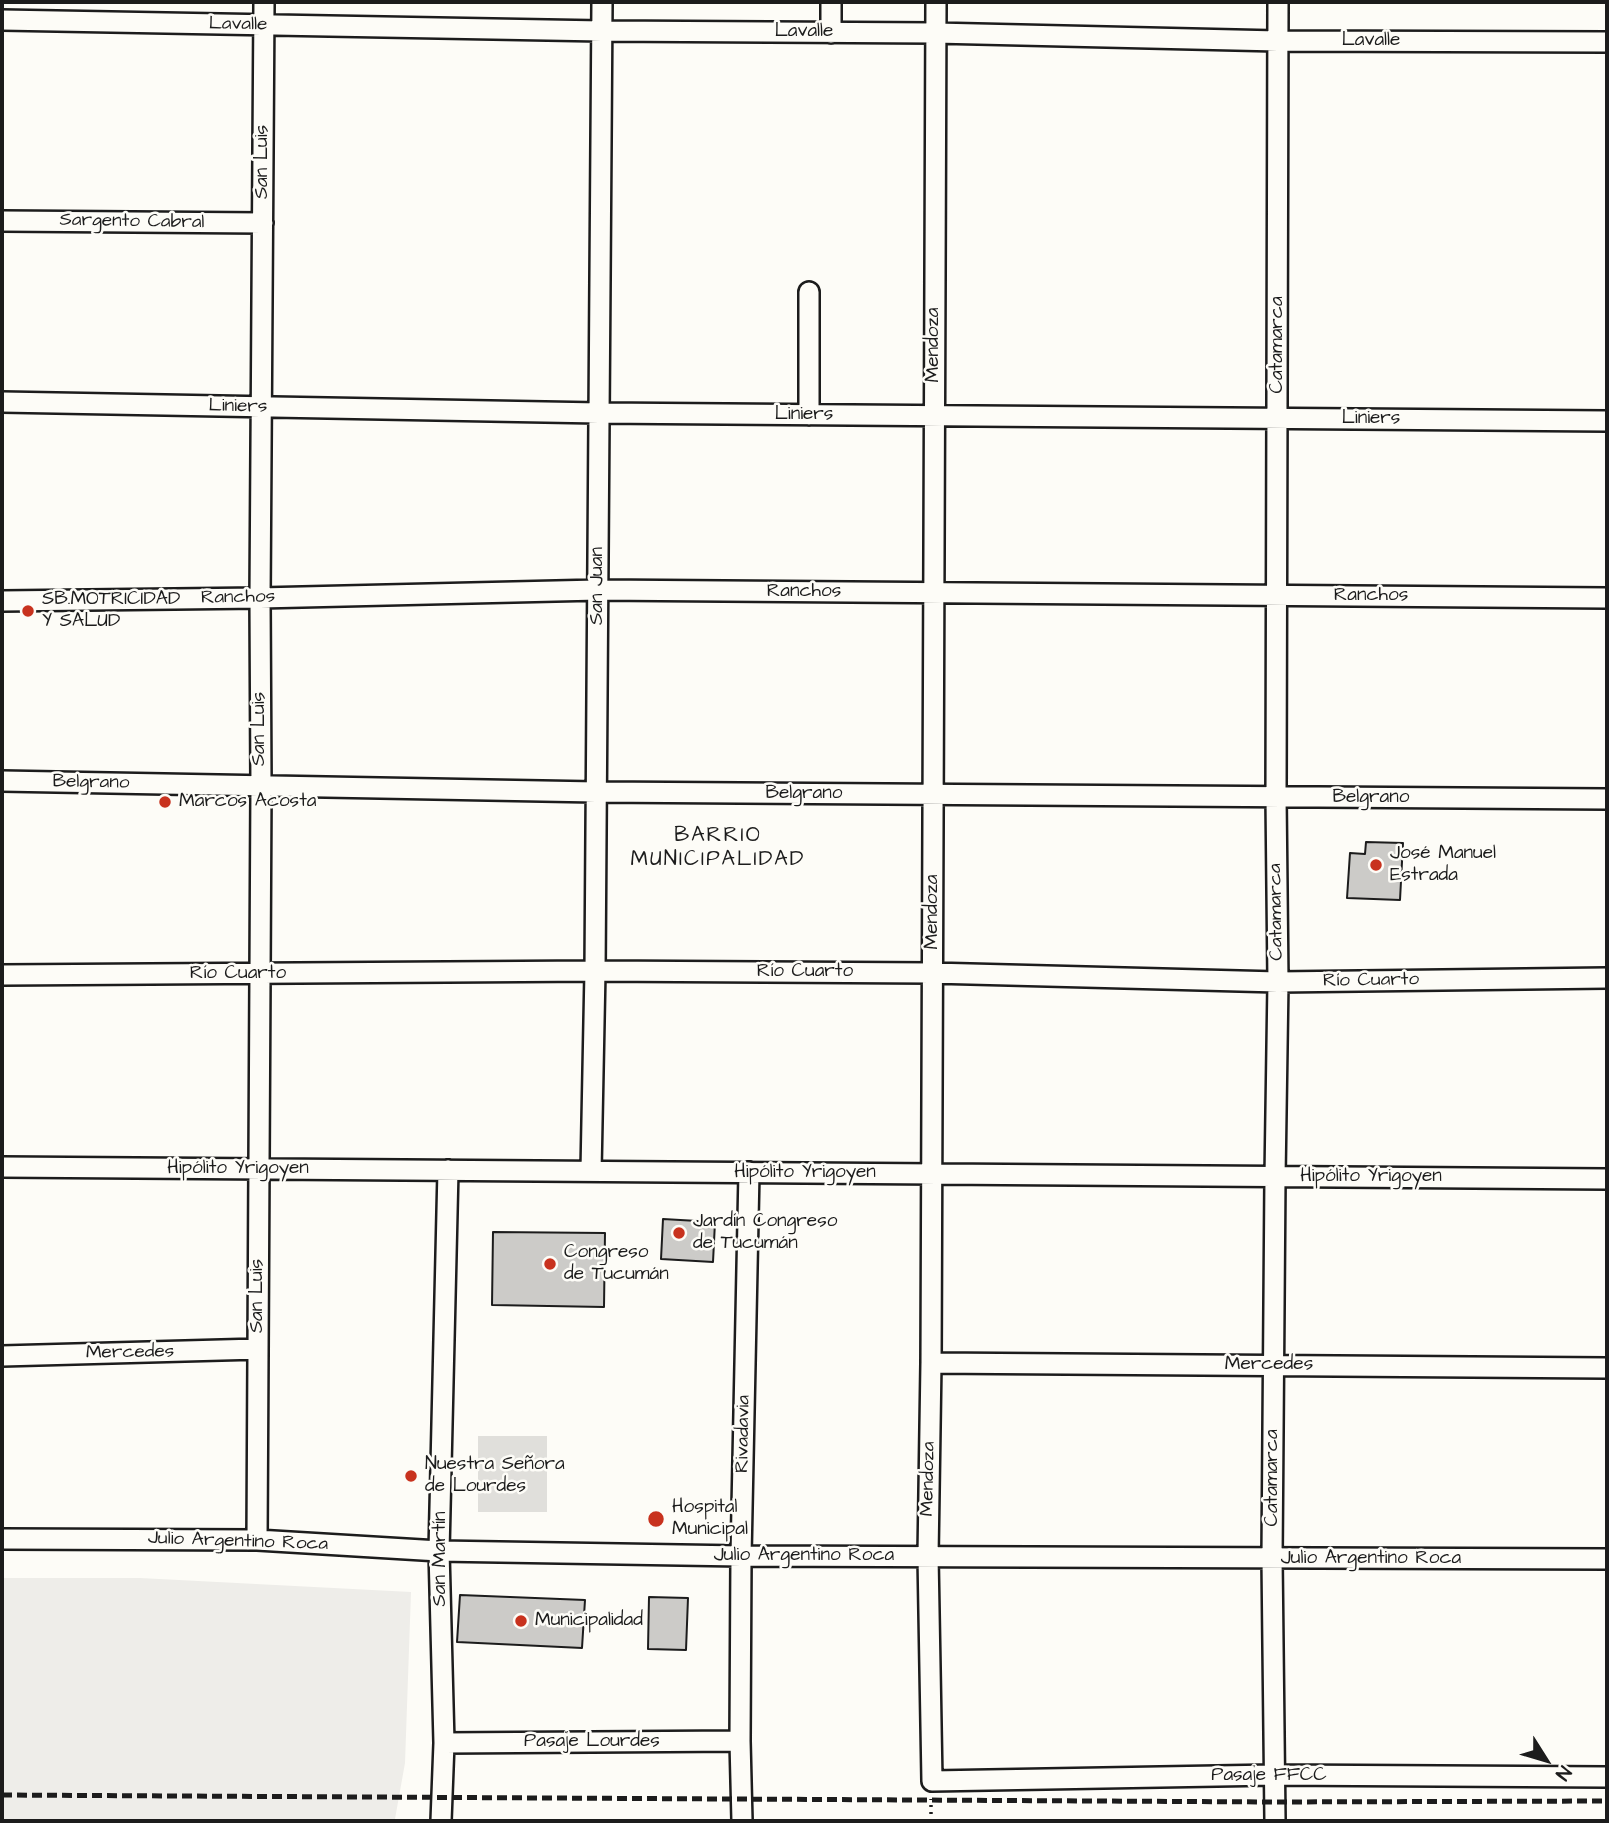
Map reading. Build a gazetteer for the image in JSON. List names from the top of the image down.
{
  "streets": {
    "street": [
      "Lavalle",
      "San Luis",
      "Sargento Cabral",
      "Mendoza",
      "Catamarca",
      "Liniers",
      "San Juan",
      "Ranchos",
      "Belgrano",
      "Río Cuarto",
      "Hipólito Yrigoyen",
      "Mercedes",
      "Rivadavia",
      "Julio Argentino Roca",
      "San Martín",
      "Pasaje Lourdes",
      "Pasaje FFCC"
    ]
  },
  "crossings": [
    ["Lavalle", "San Luis"],
    ["Lavalle", "Mendoza"],
    ["Lavalle", "Catamarca"],
    ["Lavalle", "San Juan"],
    ["San Luis", "Sargento Cabral"],
    ["San Luis", "Liniers"],
    ["San Luis", "Ranchos"],
    ["San Luis", "Belgrano"],
    ["San Luis", "Río Cuarto"],
    ["San Luis", "Hipólito Yrigoyen"],
    ["San Luis", "Mercedes"],
    ["San Luis", "Julio Argentino Roca"],
    ["Mendoza", "Liniers"],
    ["Mendoza", "Ranchos"],
    ["Mendoza", "Belgrano"],
    ["Mendoza", "Río Cuarto"],
    ["Mendoza", "Hipólito Yrigoyen"],
    ["Mendoza", "Mercedes"],
    ["Mendoza", "Julio Argentino Roca"],
    ["Mendoza", "Pasaje FFCC"],
    ["Catamarca", "Liniers"],
    ["Catamarca", "Ranchos"],
    ["Catamarca", "Belgrano"],
    ["Catamarca", "Río Cuarto"],
    ["Catamarca", "Hipólito Yrigoyen"],
    ["Catamarca", "Mercedes"],
    ["Catamarca", "Julio Argentino Roca"],
    ["Catamarca", "Pasaje FFCC"],
    ["Liniers", "San Juan"],
    ["San Juan", "Ranchos"],
    ["San Juan", "Belgrano"],
    ["San Juan", "Río Cuarto"],
    ["San Juan", "Hipólito Yrigoyen"],
    ["Hipólito Yrigoyen", "Rivadavia"],
    ["Hipólito Yrigoyen", "San Martín"],
    ["Rivadavia", "Julio Argentino Roca"],
    ["Rivadavia", "Pasaje Lourdes"],
    ["Julio Argentino Roca", "San Martín"],
    ["San Martín", "Pasaje Lourdes"]
  ],
  "districts": ["BARRIO MUNICIPALIDAD"],
  "places": [
    "SB.MOTRICIDAD Y SALUD",
    "Marcos Acosta",
    "José Manuel Estrada",
    "Jardín Congreso de Tucumán",
    "Congreso de Tucumán",
    "Nuestra Señora de Lourdes",
    "Hospital Municipal",
    "Municipalidad"
  ],
  "north": "bottom right"
}
